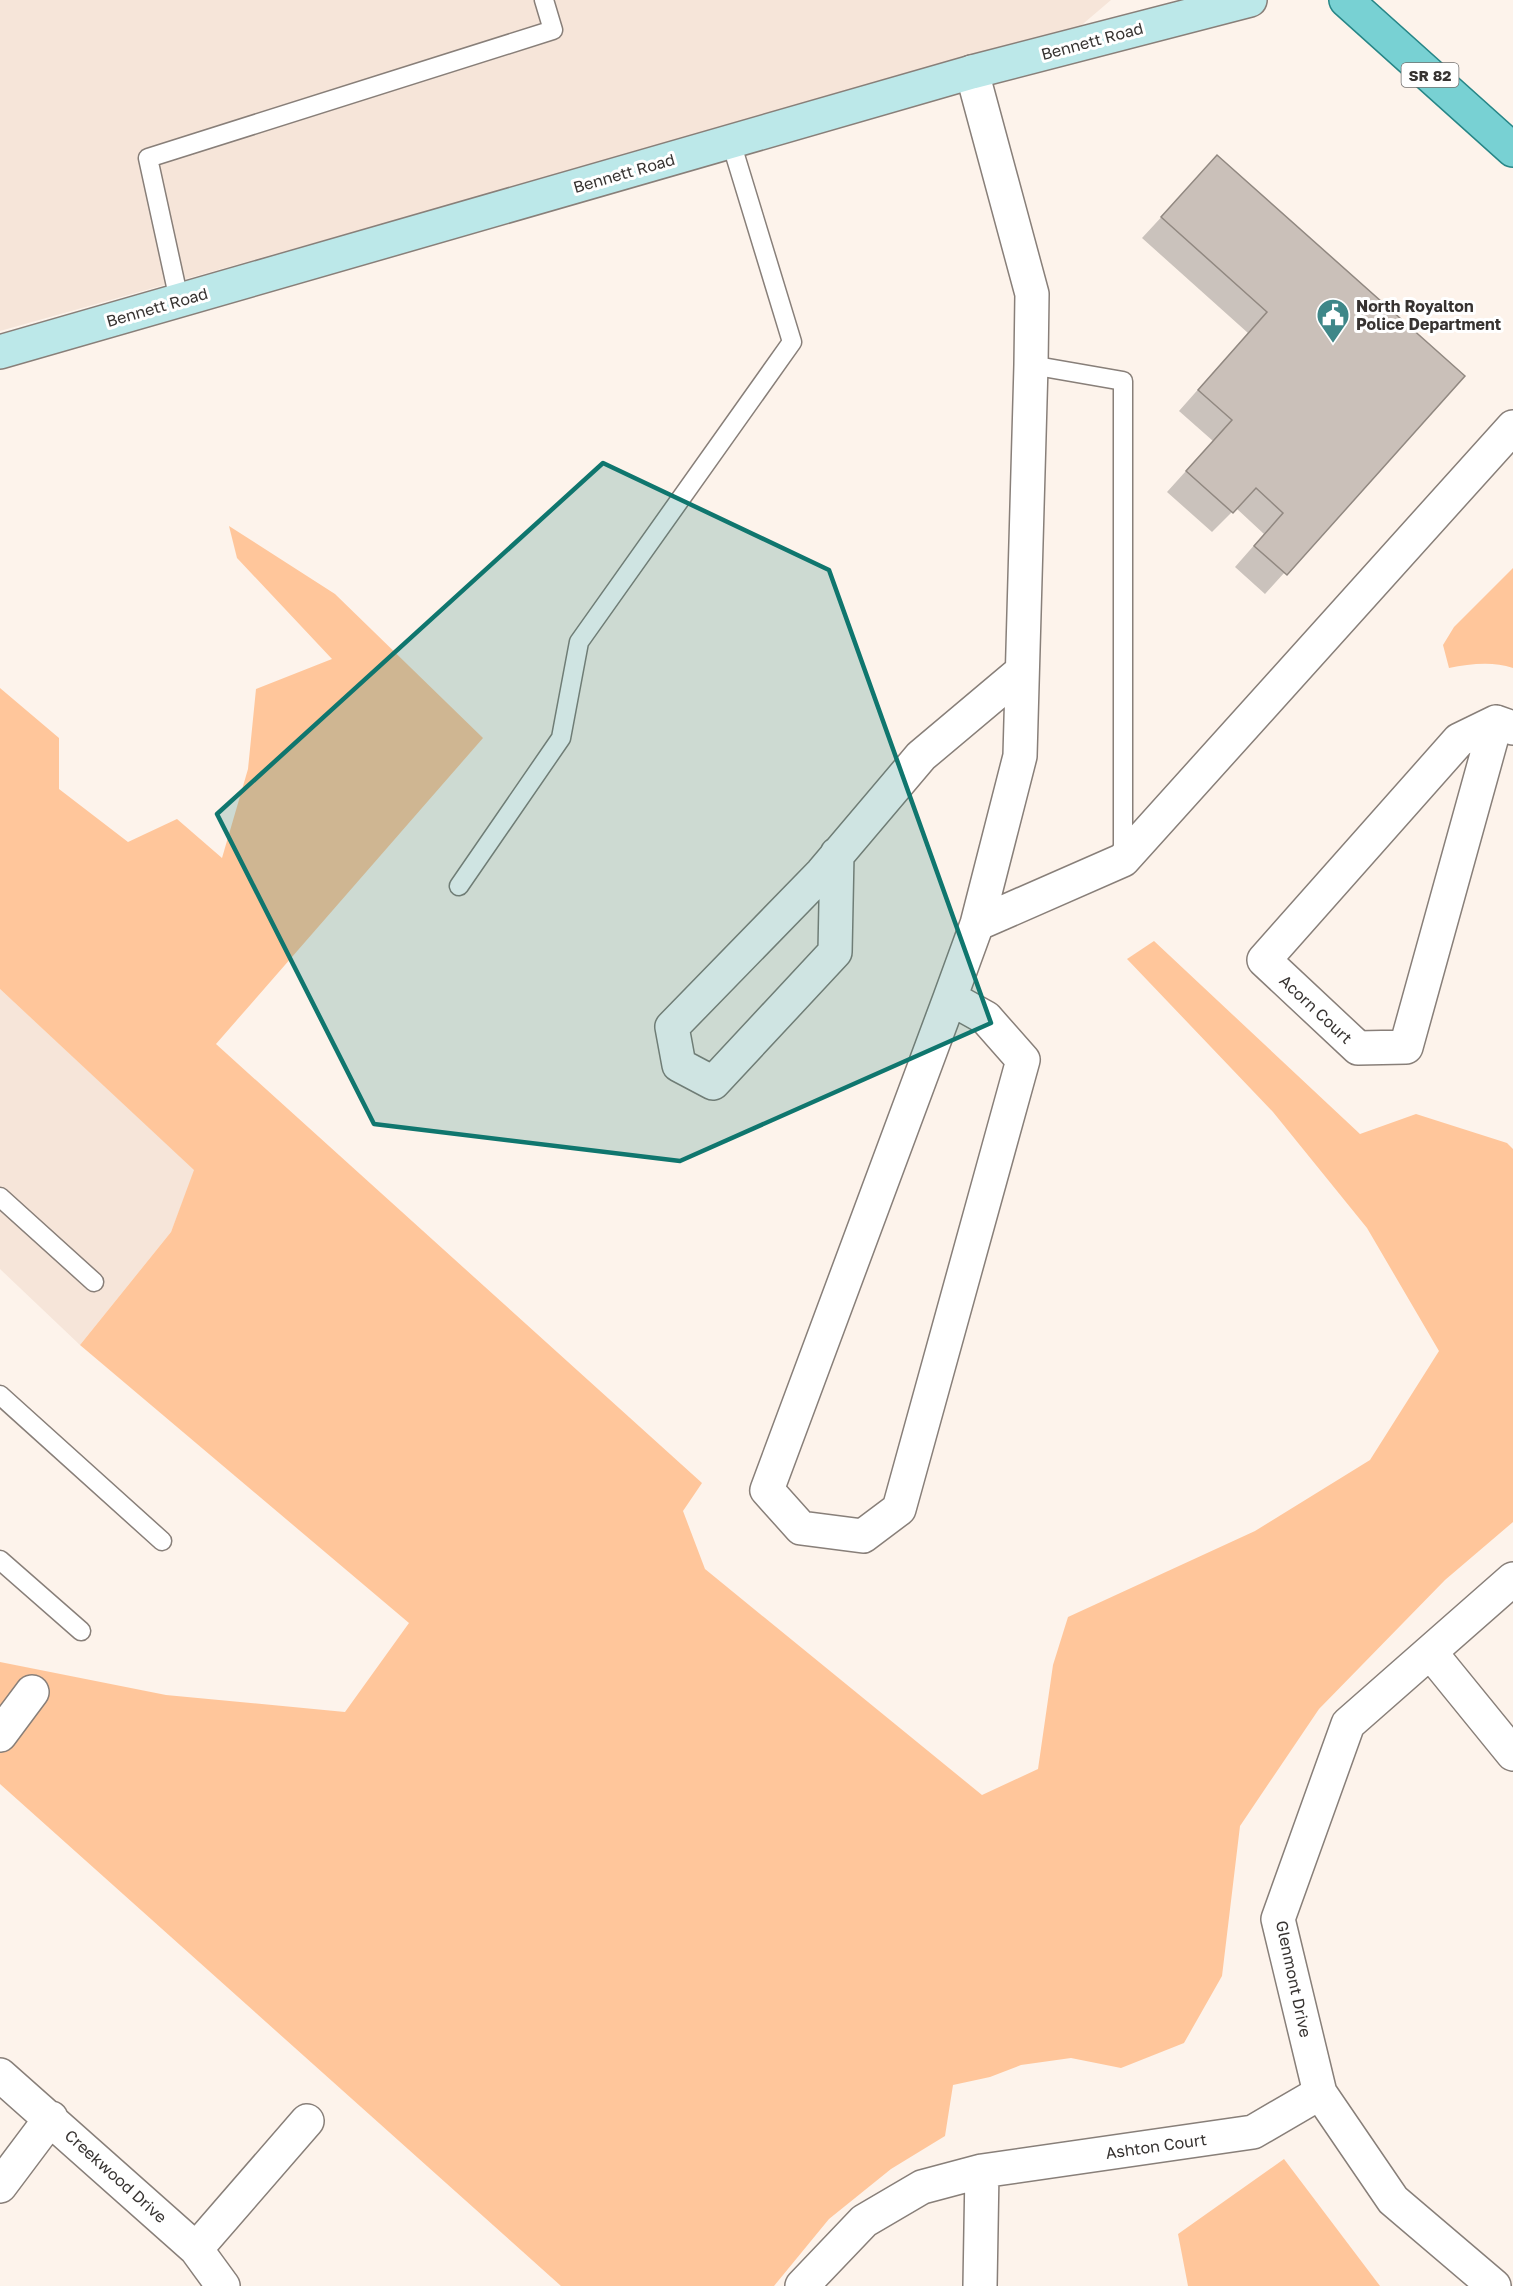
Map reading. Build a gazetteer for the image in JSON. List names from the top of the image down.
{
  "streets": {
    "main road": ["SR 82"],
    "street": [
      "Bennett Road",
      "Acorn Court",
      "Glenmont Drive",
      "Ashton Court",
      "Creekwood Drive"
    ]
  },
  "crossings": [
    ["Glenmont Drive", "Ashton Court"]
  ],
  "places": {
    "public building": ["North Royalton Police Department"]
  }
}
